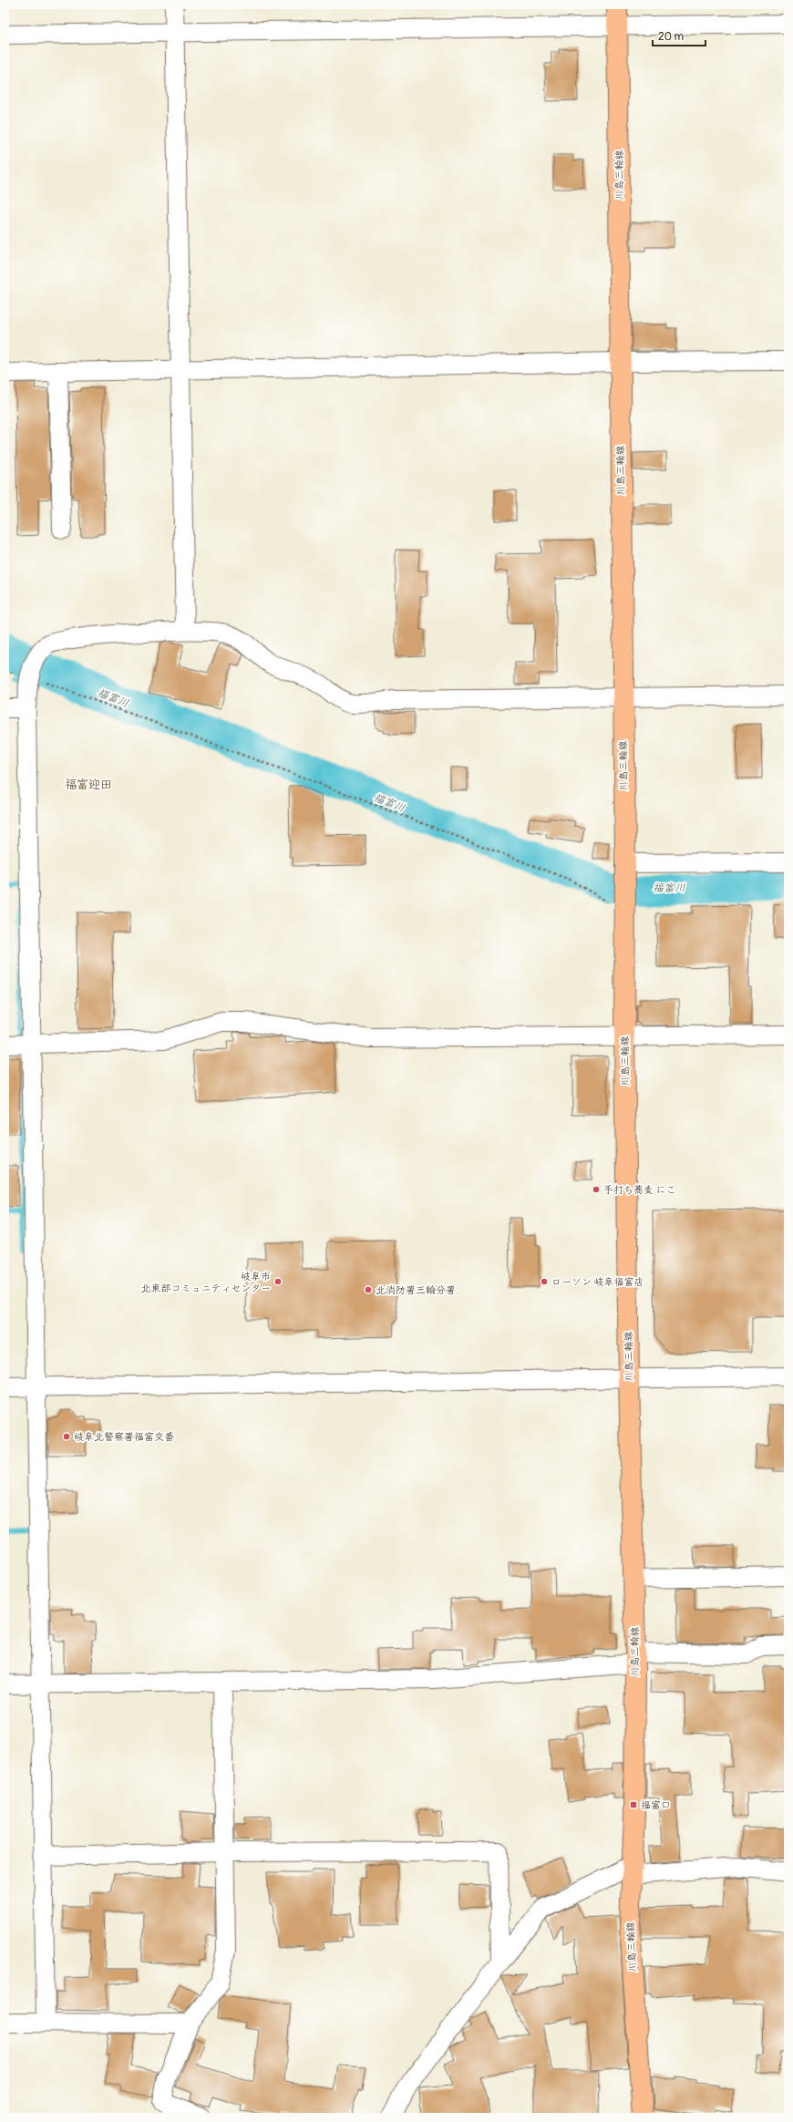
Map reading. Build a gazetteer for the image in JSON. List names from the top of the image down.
{
  "streets": {
    "main road": ["川島三輪線"]
  },
  "districts": ["福富迎田"],
  "water": ["福富川"],
  "places": {
    "other": [
      "手打ち蕎麦 にこ",
      "岐阜市 北東部コミュニティセンター",
      "ローソン 岐阜福富店",
      "北消防署三輪分署",
      "岐阜北警察署福富交番"
    ],
    "transit": ["福富口"]
  },
  "scale_bar": "20 m"
}
